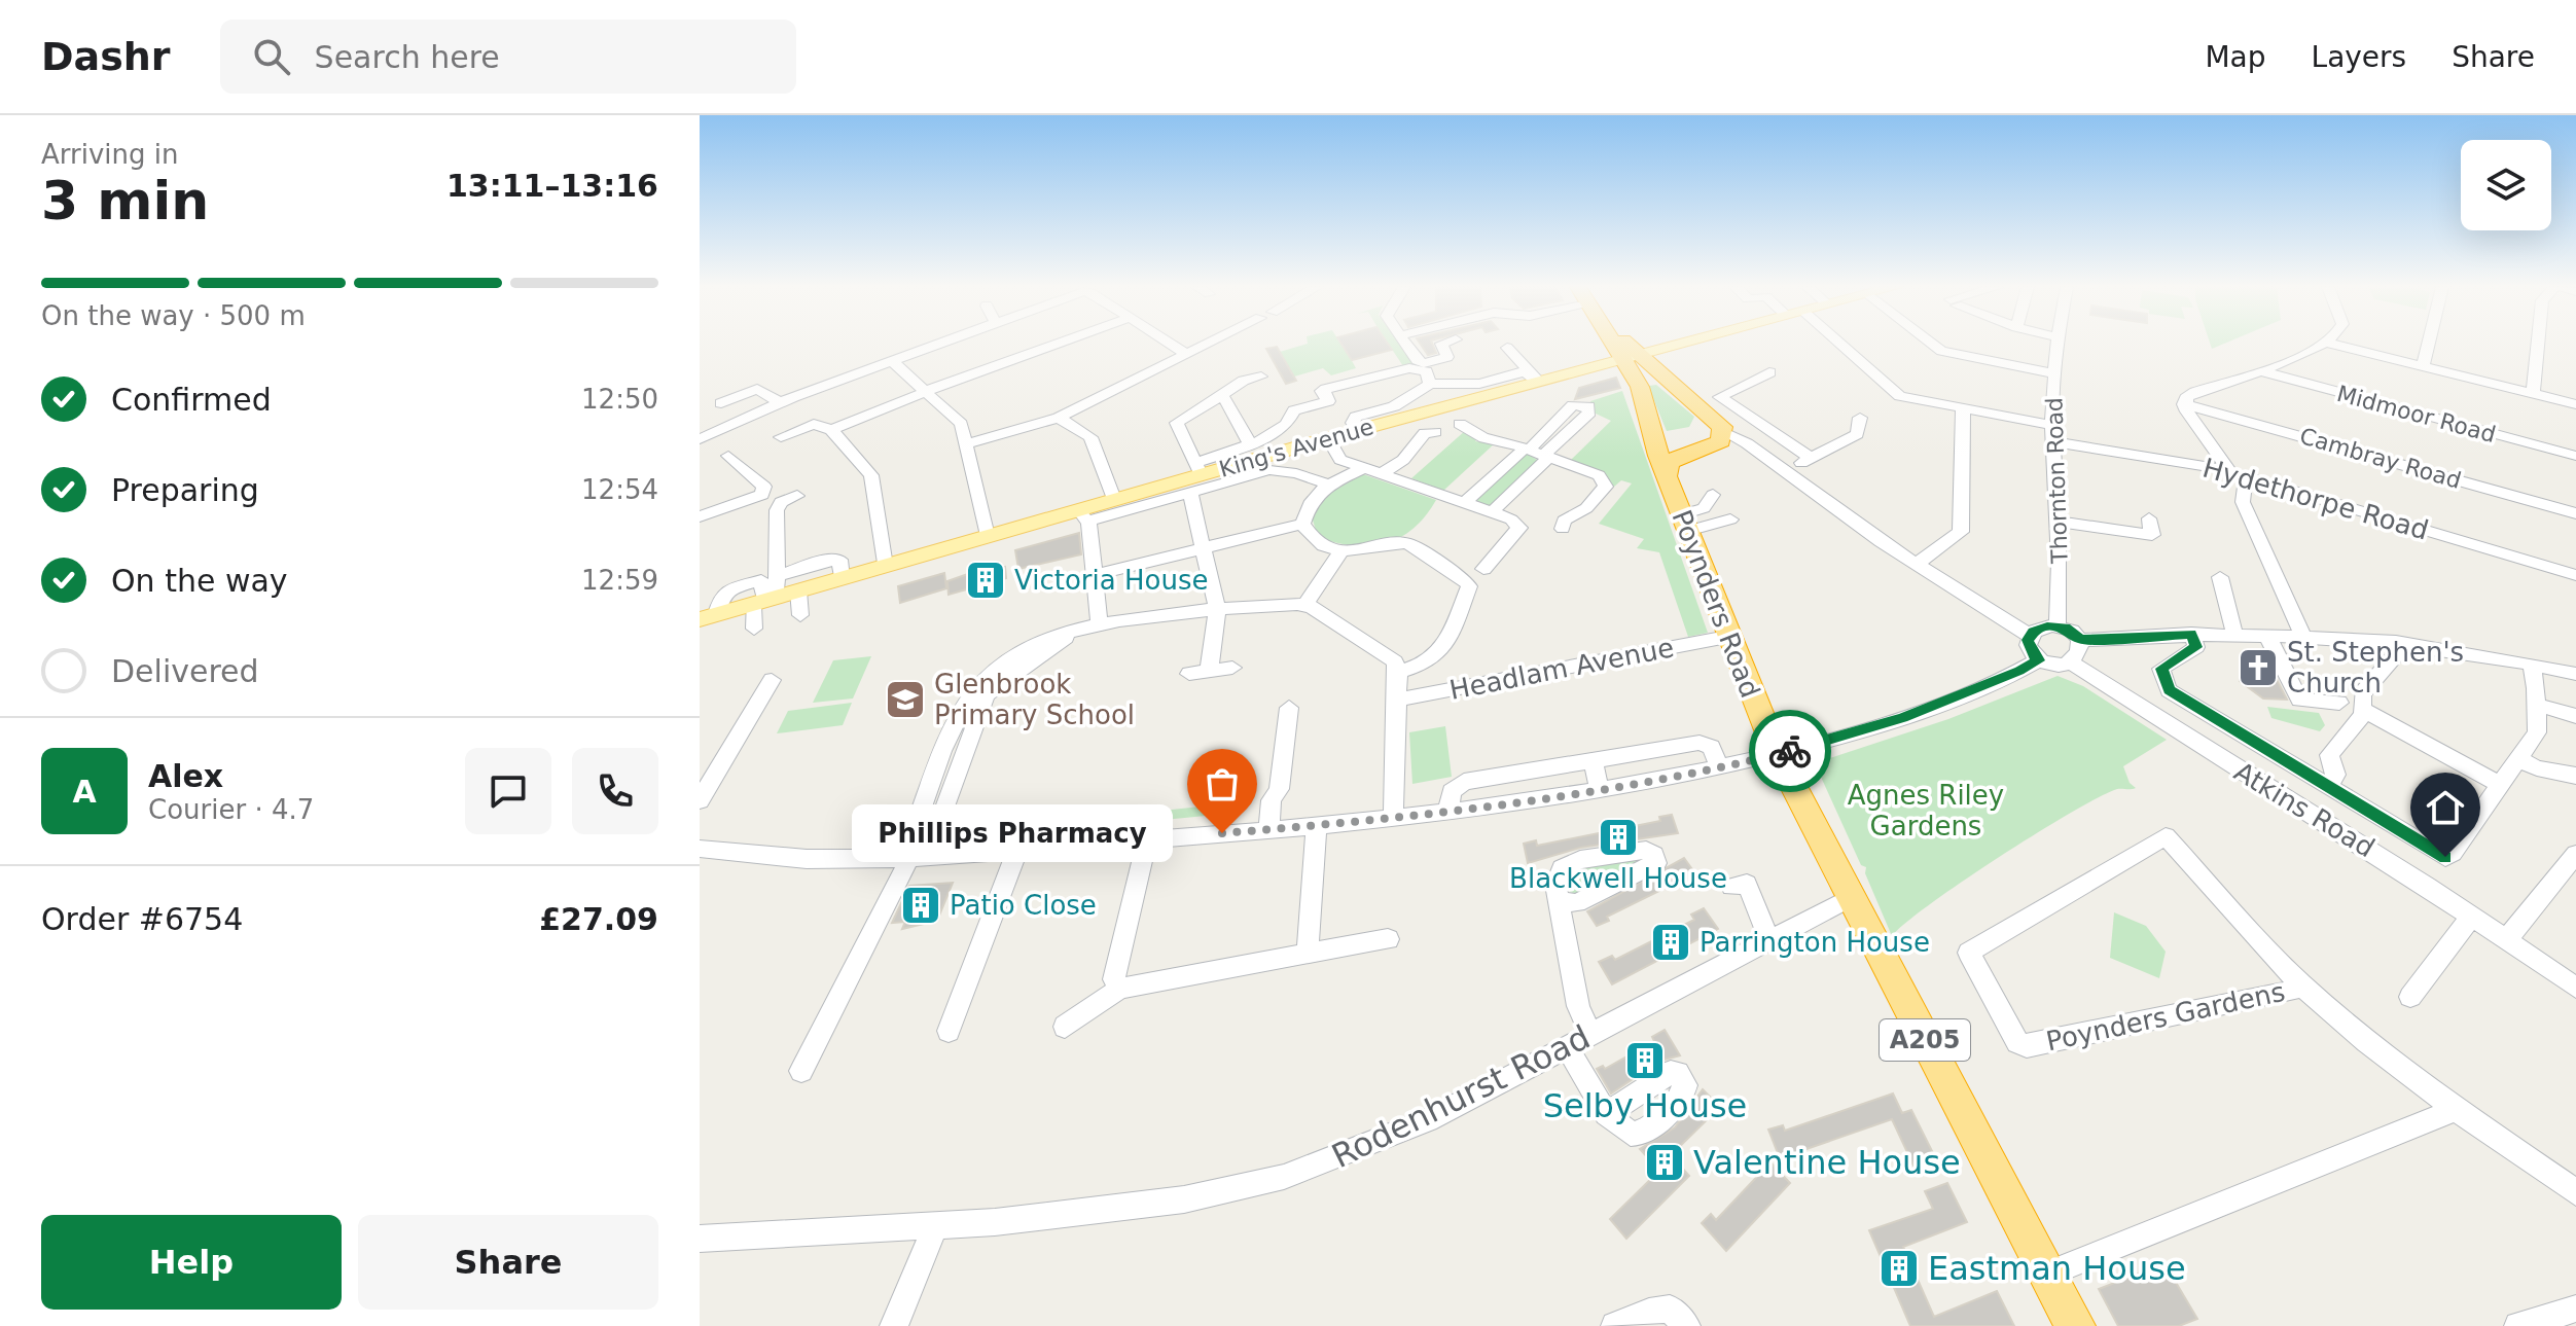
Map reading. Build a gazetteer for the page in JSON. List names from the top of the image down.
{
  "streets": {
    "highway": ["Poynders Road", "A205"],
    "main road": ["King's Avenue"],
    "street": [
      "Midmoor Road",
      "Cambray Road",
      "Thornton Road",
      "Hydethorpe Road",
      "Headlam Avenue",
      "Atkins Road",
      "Poynders Gardens",
      "Rodenhurst Road"
    ]
  },
  "crossings": [
    ["King's Avenue", "Poynders Road"],
    ["King's Avenue", "A205"],
    ["Thornton Road", "Hydethorpe Road"],
    ["Thornton Road", "Atkins Road"],
    ["Poynders Road", "Headlam Avenue"],
    ["Poynders Road", "A205"],
    ["Poynders Road", "Rodenhurst Road"]
  ],
  "parks": ["Agnes Riley Gardens"],
  "places": {
    "building": [
      "Victoria House",
      "Blackwell House",
      "Patio Close",
      "Parrington House",
      "Selby House",
      "Valentine House",
      "Eastman House"
    ],
    "church": ["St. Stephen's Church"],
    "school or university": ["Glenbrook Primary School"],
    "other": ["Phillips Pharmacy"]
  },
  "page": {
    "header": "Dashr",
    "search": "Search here",
    "nav": ["Map", "Layers", "Share"],
    "heading": ["3 min", "Arriving in", "13:11–13:16"],
    "panel": [
      "Alex",
      "Courier · 4.7",
      "Order #6754",
      "£27.09"
    ],
    "bar": "On the way · 500 m",
    "list": [
      ["Confirmed", "12:50"],
      ["Preparing", "12:54"],
      ["On the way", "12:59"],
      "Delivered"
    ],
    "round": "A",
    "bubble": "Phillips Pharmacy",
    "buttons": ["Help", "Share"]
  }
}
